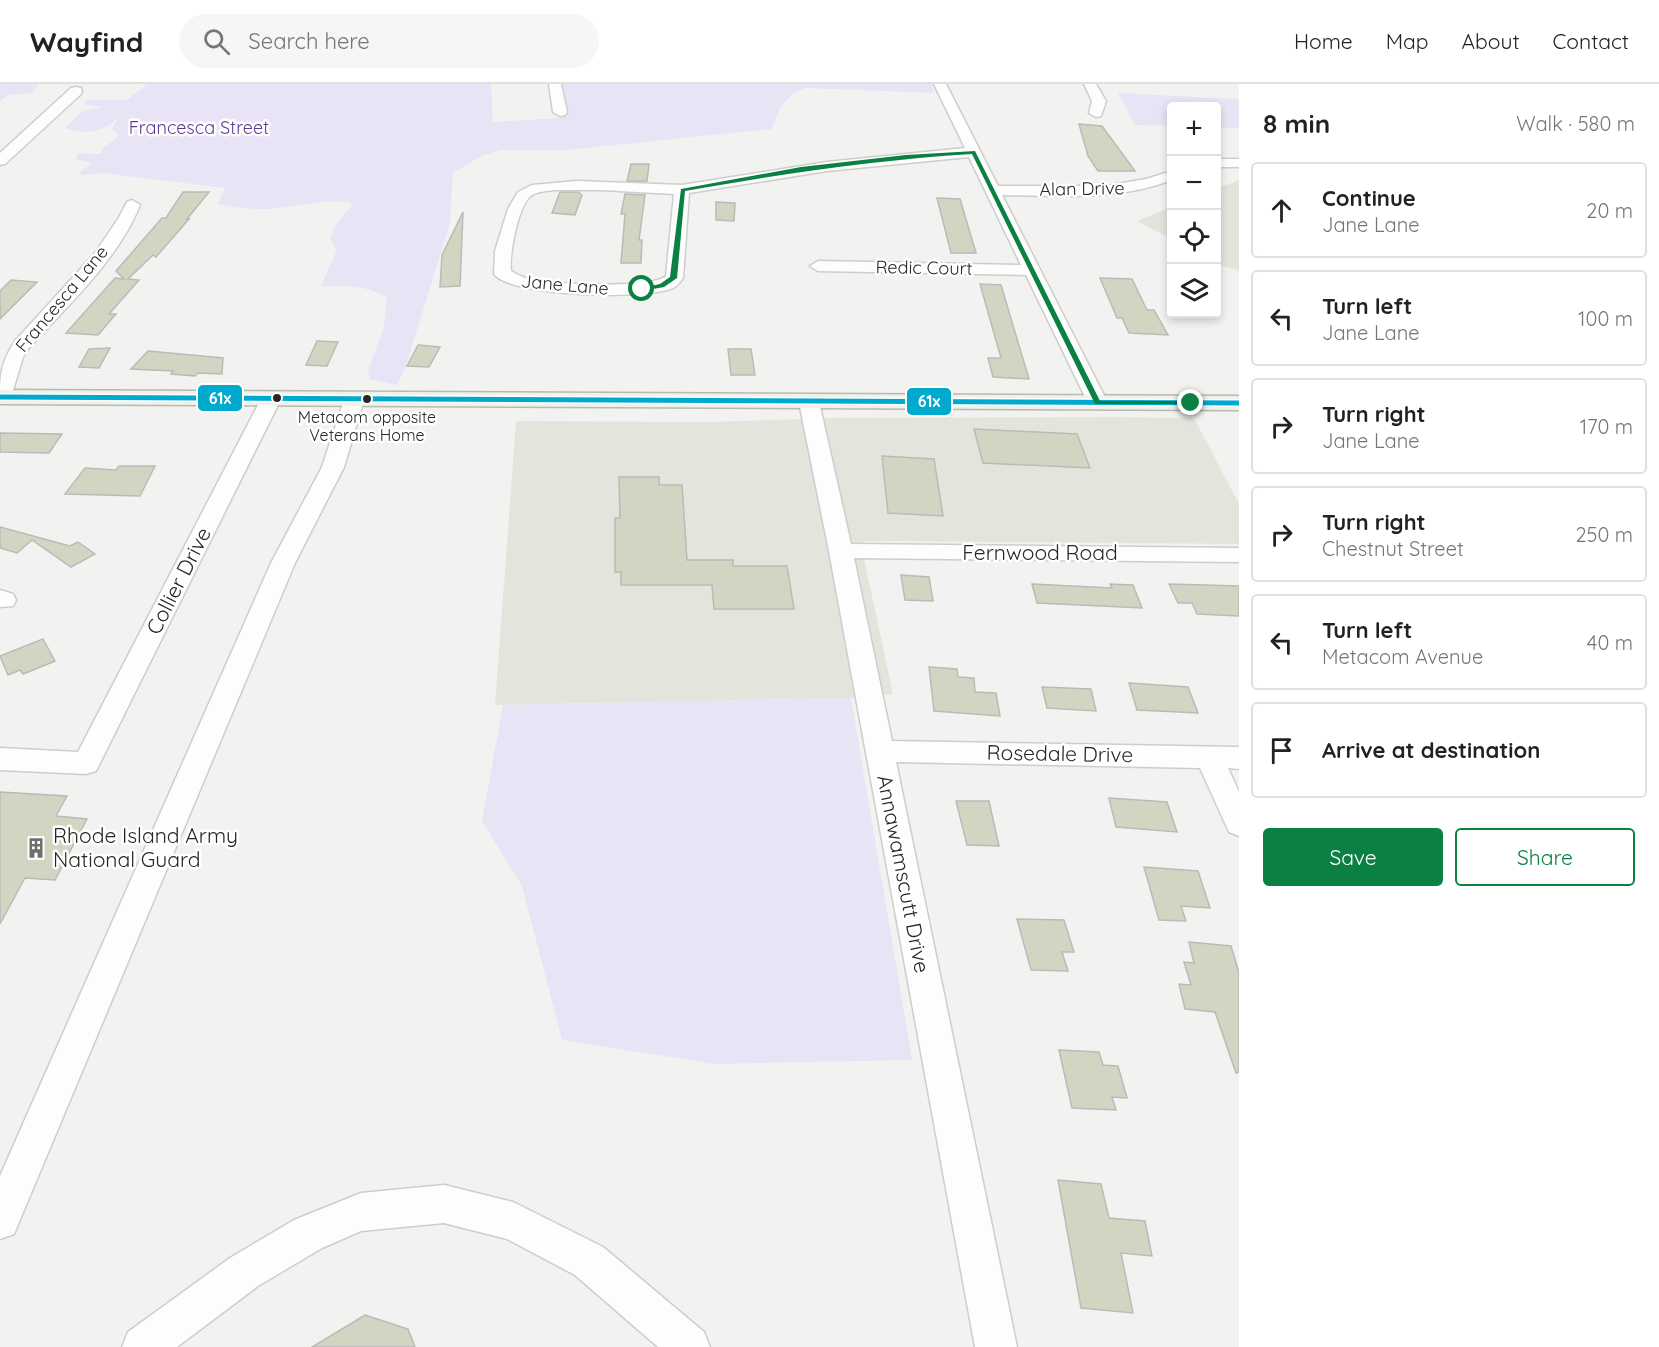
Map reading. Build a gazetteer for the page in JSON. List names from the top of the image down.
{
  "streets": {
    "street": [
      "Alan Drive",
      "Redic Court",
      "Jane Lane",
      "Francesca Lane",
      "Fernwood Road",
      "Collier Drive",
      "Rosedale Drive",
      "Annawamscutt Drive"
    ]
  },
  "crossings": [
    ["Fernwood Road", "Annawamscutt Drive"],
    ["Rosedale Drive", "Annawamscutt Drive"]
  ],
  "parks": ["Francesca Street"],
  "places": {
    "other": ["Metacom opposite Veterans Home"],
    "building": ["Rhode Island Army National Guard"]
  },
  "lines": ["transit line 61x"],
  "page": {
    "header": "Wayfind",
    "search": "Search here",
    "nav": [
      "Home",
      "Map",
      "About",
      "Contact"
    ],
    "heading": ["8 min", "Walk · 580 m"],
    "map_buttons": ["+", "−"],
    "list": [
      ["Continue", "Jane Lane", "20 m"],
      ["Turn left", "Jane Lane", "100 m"],
      ["Turn right", "Jane Lane", "170 m"],
      ["Turn right", "Chestnut Street", "250 m"],
      ["Turn left", "Metacom Avenue", "40 m"],
      "Arrive at destination"
    ],
    "buttons": ["Save", "Share"]
  }
}
